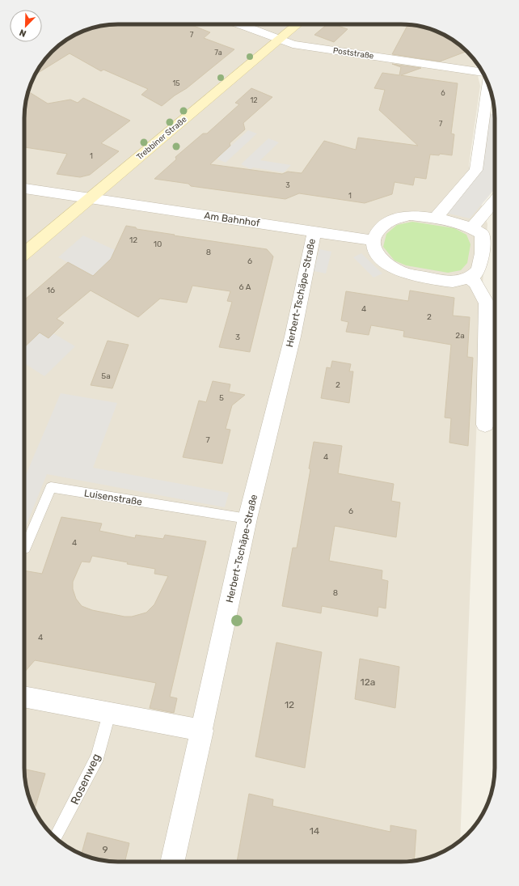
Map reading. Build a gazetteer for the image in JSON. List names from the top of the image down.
{
  "streets": {
    "main road": ["Trebbiner Straße"],
    "street": ["Poststraße", "Am Bahnhof", "Herbert-Tschäpe-Straße"],
    "lane": ["Luisenstraße", "Rosenweg"]
  },
  "crossings": [
    ["Poststraße", "Trebbiner Straße"],
    ["Trebbiner Straße", "Am Bahnhof"],
    ["Am Bahnhof", "Herbert-Tschäpe-Straße"],
    ["Herbert-Tschäpe-Straße", "Luisenstraße"]
  ],
  "house_numbers": [
    "7",
    "7a",
    "15",
    "6",
    "12",
    "7",
    "1",
    "3",
    "1",
    "12",
    "10",
    "8",
    "6",
    "6 A",
    "16",
    "4",
    "2",
    "2a",
    "3",
    "5a",
    "2",
    "5",
    "7",
    "4",
    "6",
    "4",
    "8",
    "4",
    "12a",
    "12",
    "14",
    "9"
  ],
  "north": "bottom left"
}
